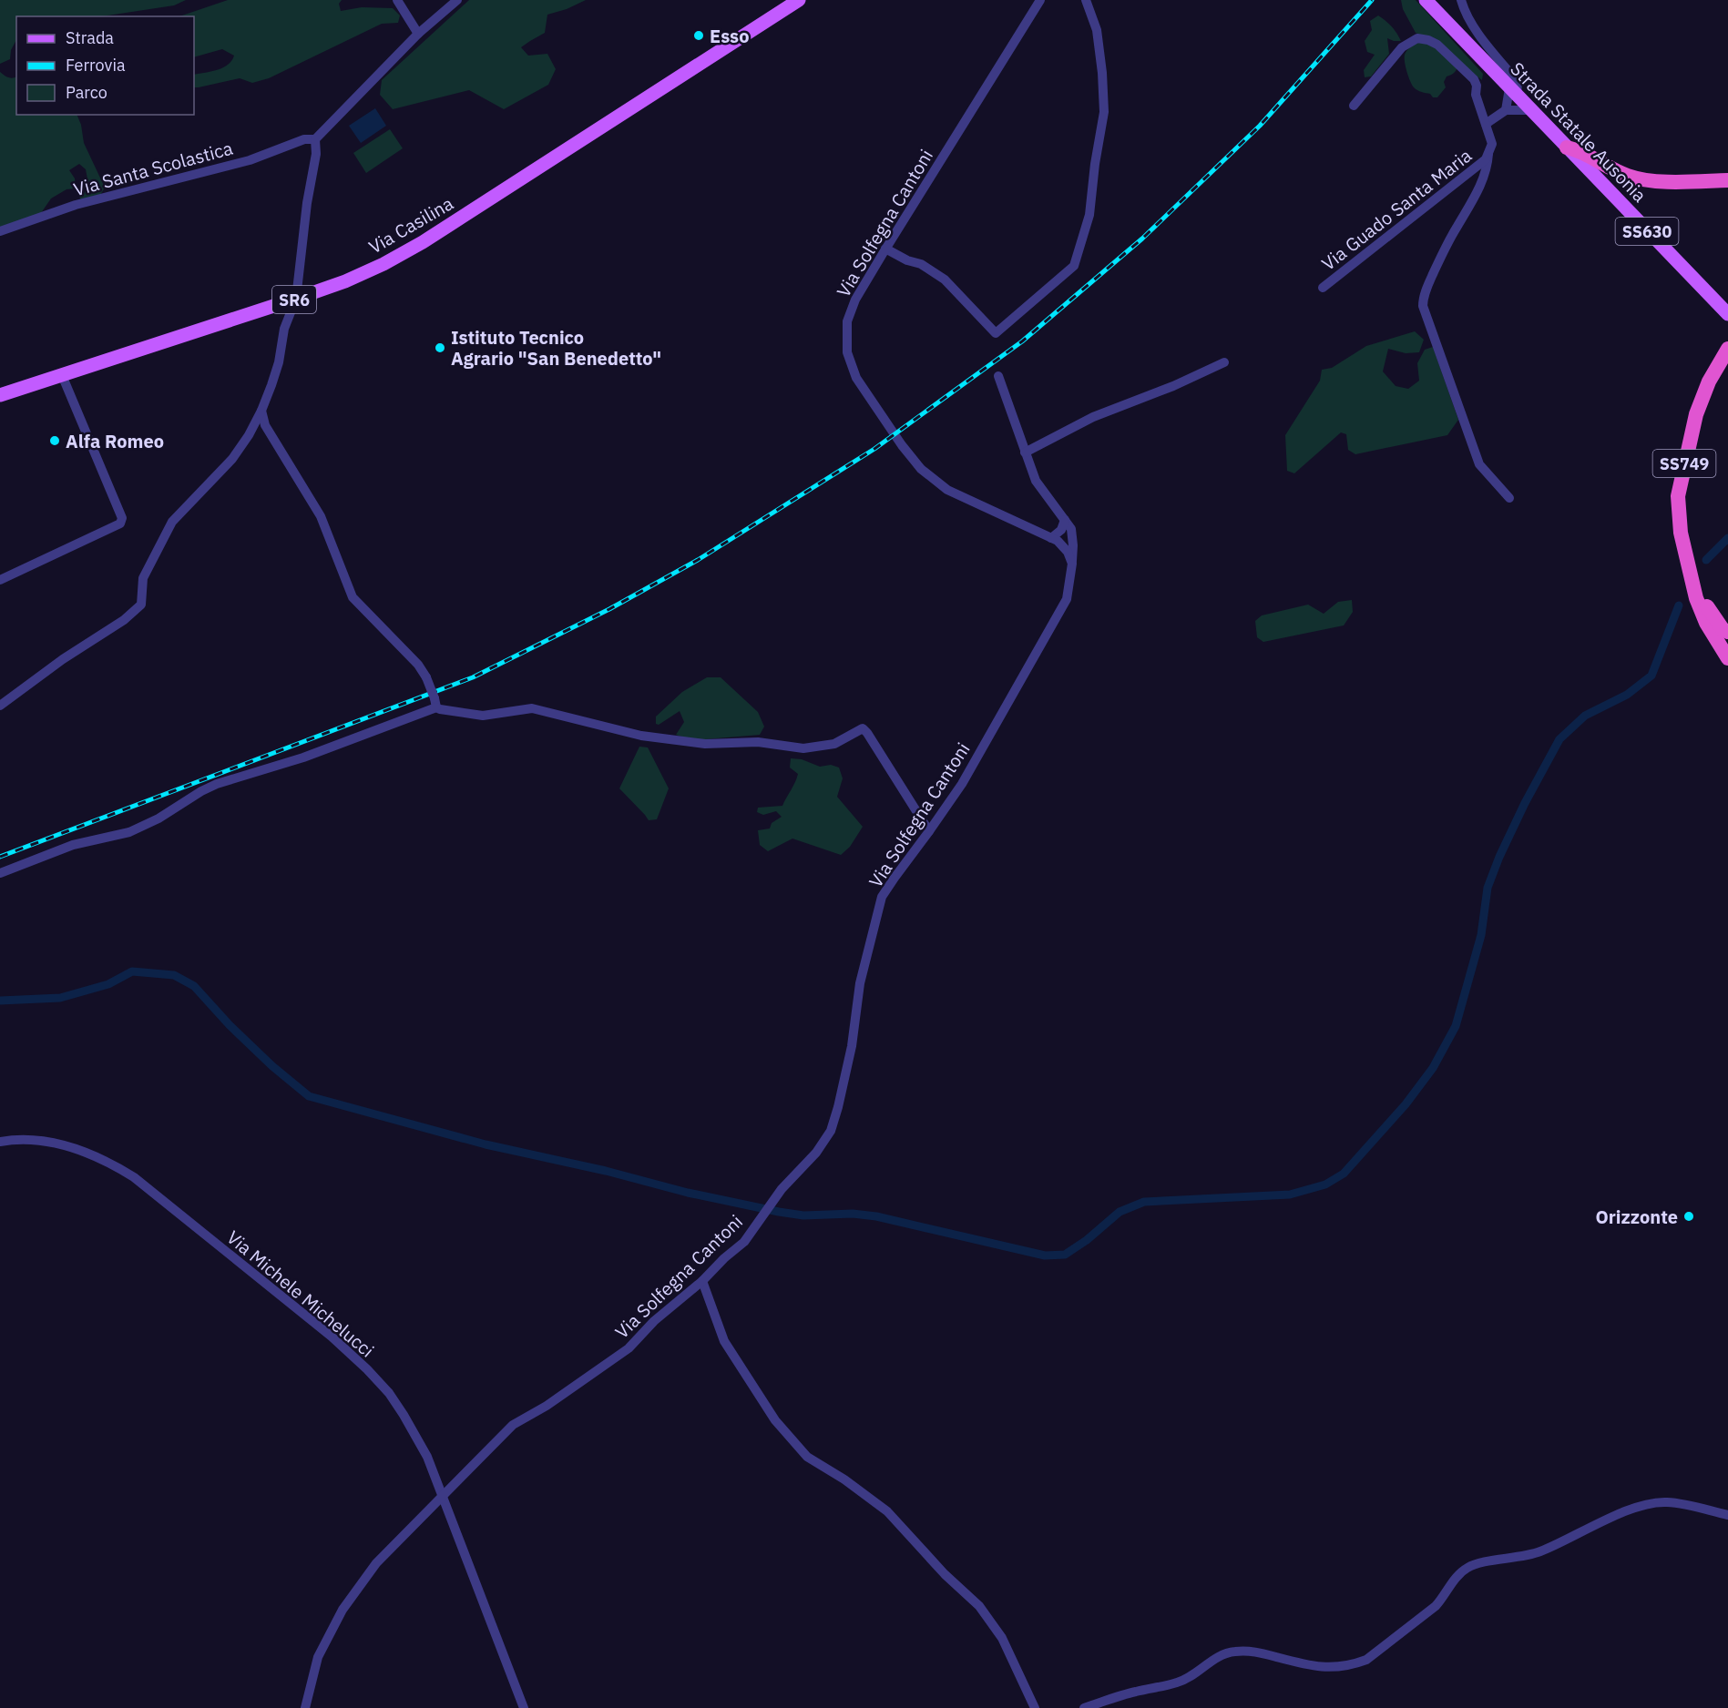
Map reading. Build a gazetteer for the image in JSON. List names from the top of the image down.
{
  "streets": {
    "highway": ["SS749"],
    "main road": [
      "Strada Statale Ausonia",
      "Via Casilina",
      "SS630",
      "SR6"
    ],
    "street": [
      "Via Santa Scolastica",
      "Via Guado Santa Maria",
      "Via Solfegna Cantoni",
      "Via Michele Michelucci"
    ]
  },
  "crossings": [
    ["Via Solfegna Cantoni", "Via Michele Michelucci"]
  ],
  "places": [
    "Esso",
    "Istituto Tecnico Agrario \"San Benedetto\"",
    "Alfa Romeo",
    "Orizzonte"
  ],
  "legend": ["Strada", "Ferrovia", "Parco"]
}
